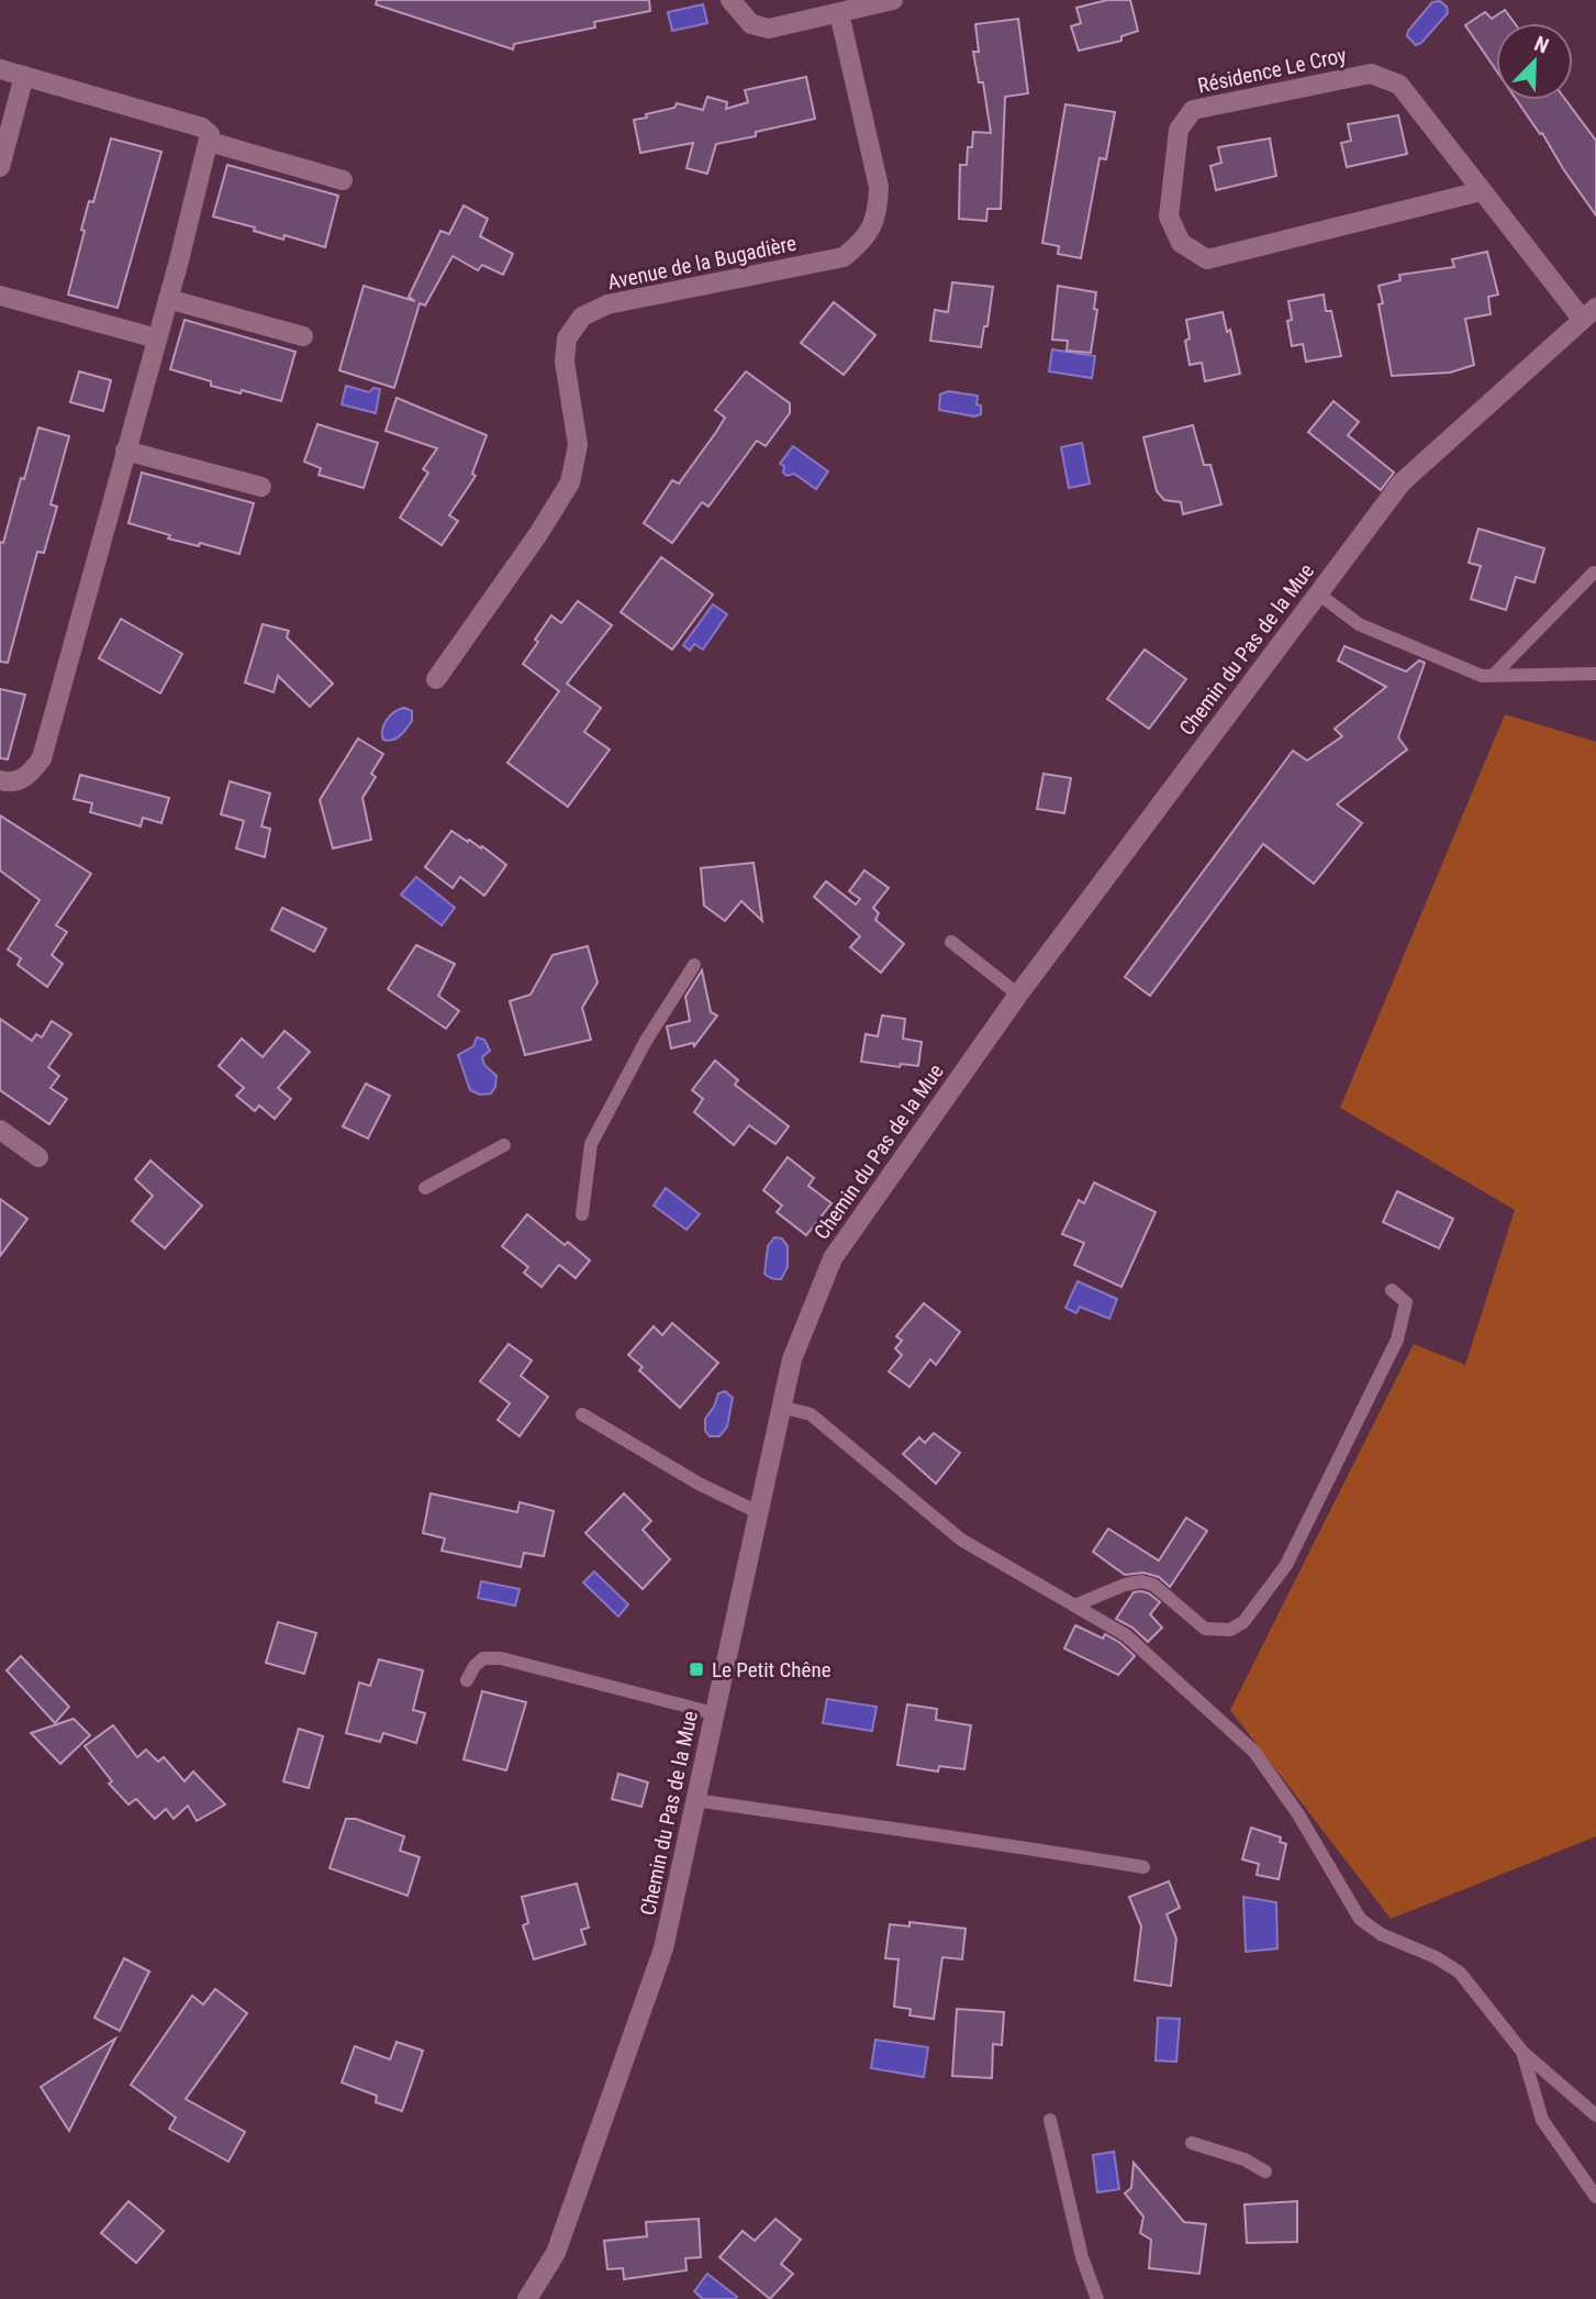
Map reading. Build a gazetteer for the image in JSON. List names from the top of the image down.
{
  "streets": {
    "street": ["Résidence Le Croy", "Avenue de la Bugadière", "Chemin du Pas de la Mue"]
  },
  "crossings": [
    ["Résidence Le Croy", "Chemin du Pas de la Mue"]
  ],
  "places": {
    "transit": ["Le Petit Chêne"]
  },
  "north": "top right"
}
